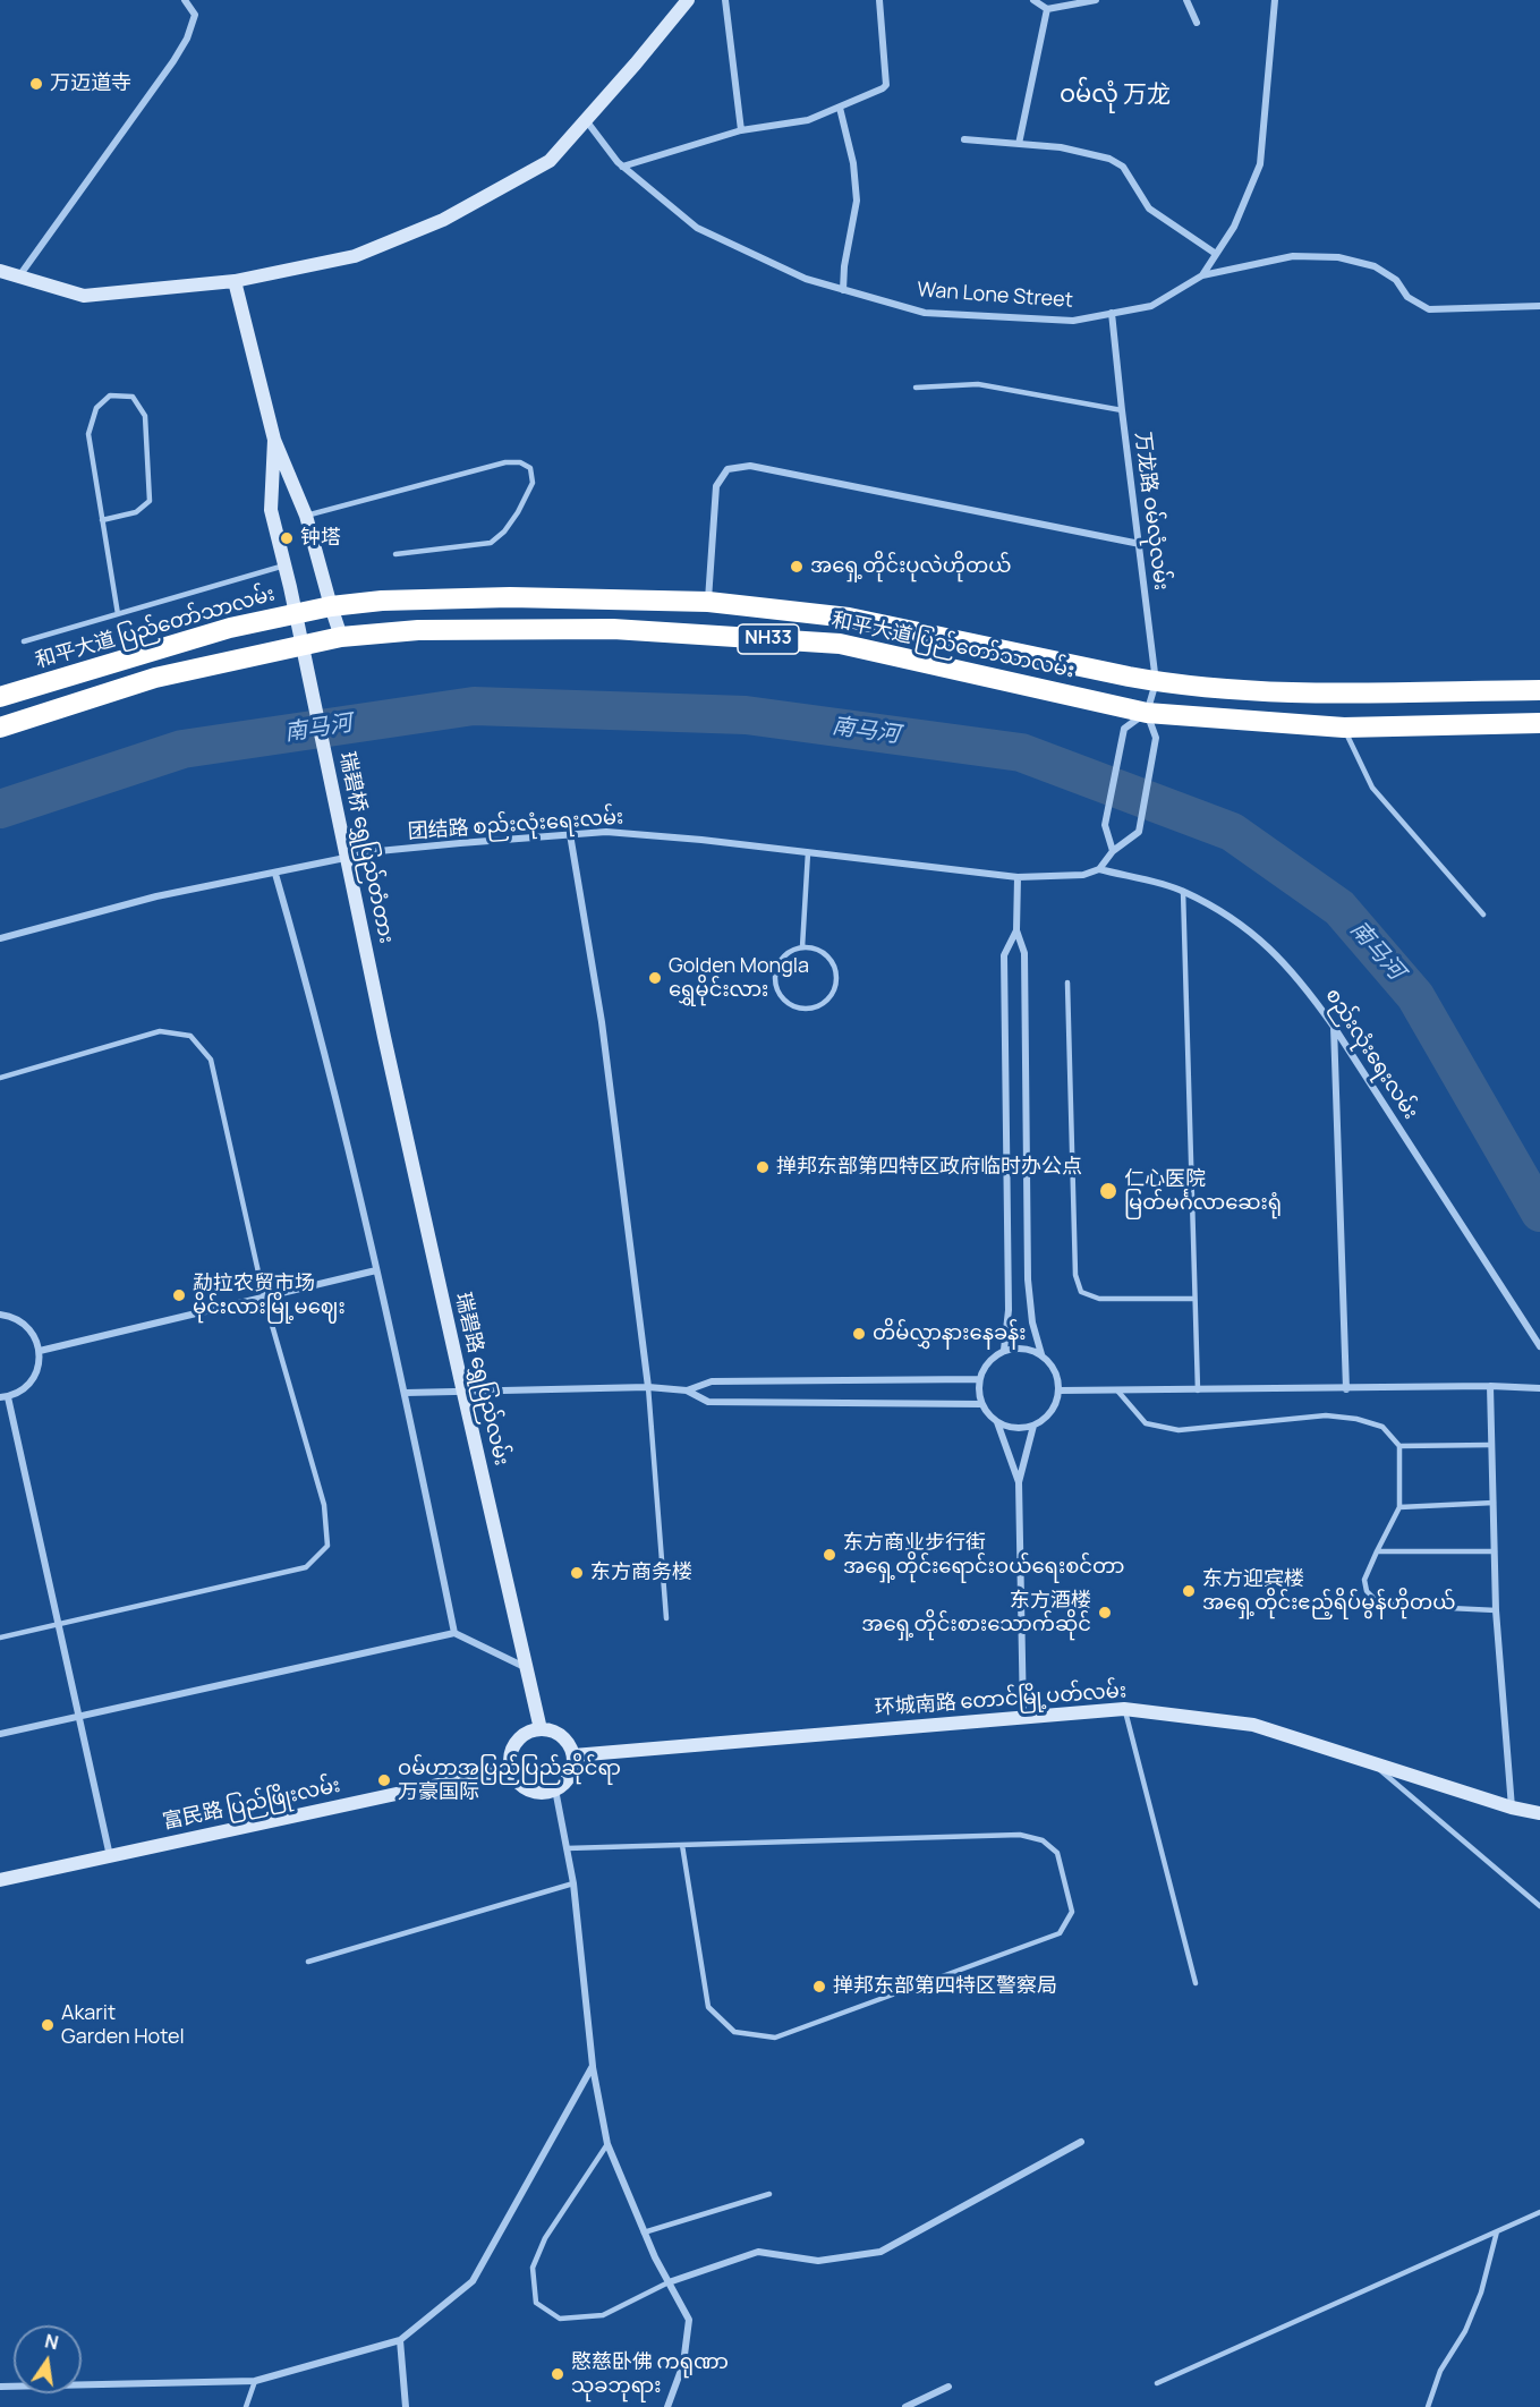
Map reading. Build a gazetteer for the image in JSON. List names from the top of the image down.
{
  "streets": {
    "highway": ["和平大道 ပြည်တော်သာလမ်း", "NH33"],
    "street": [
      "Wan Lone Street",
      "万龙路 ဝမ်လုံလမ်း",
      "团结路 စည်းလုံးရေးလမ်း",
      "瑞碧桥 ရွှေပြည်တံတား",
      "စည်းလုံးရေးလမ်း",
      "瑞碧路 ရွှေပြည်လမ်း",
      "环城南路 တောင်မြို့ပတ်လမ်း",
      "富民路 ပြည်ဖြိုးလမ်း"
    ]
  },
  "crossings": [
    ["Wan Lone Street", "万龙路 ဝမ်လုံလမ်း"],
    ["万龙路 ဝမ်လုံလမ်း", "和平大道 ပြည်တော်သာလမ်း"],
    ["团结路 စည်းလုံးရေးလမ်း", "စည်းလုံးရေးလမ်း"],
    ["瑞碧桥 ရွှေပြည်တံတား", "瑞碧路 ရွှေပြည်လမ်း"],
    ["瑞碧路 ရွှေပြည်လမ်း", "环城南路 တောင်မြို့ပတ်လမ်း"],
    ["瑞碧路 ရွှေပြည်လမ်း", "富民路 ပြည်ဖြိုးလမ်း"],
    ["环城南路 တောင်မြို့ပတ်လမ်း", "富民路 ပြည်ဖြိုးလမ်း"]
  ],
  "districts": ["ဝမ်လုံ 万龙"],
  "water": ["南马河"],
  "places": [
    "万迈道寺",
    "钟塔",
    "အရှေ့တိုင်းပုလဲဟိုတယ်",
    "Golden Mongla ရွှေမိုင်းလား",
    "掸邦东部第四特区政府临时办公点",
    "仁心医院 မြတ်မင်္ဂလာဆေးရုံ",
    "勐拉农贸市场 မိုင်းလားမြို့မဈေး",
    "တိမ်လွှာနားနေခန်း",
    "东方商业步行街 အရှေ့တိုင်းရောင်းဝယ်ရေးစင်တာ",
    "东方商务楼",
    "东方迎宾楼 အရှေ့တိုင်းဧည့်ရိပ်မွန်ဟိုတယ်",
    "东方酒楼 အရှေ့တိုင်းစားသောက်ဆိုင်",
    "ဝမ်ဟာအပြည်ပြည်ဆိုင်ရာ 万豪国际",
    "掸邦东部第四特区警察局",
    "Akarit Garden Hotel",
    "愍慈卧佛 ကရုဏာ သုခဘုရား"
  ],
  "north": "top"
}
